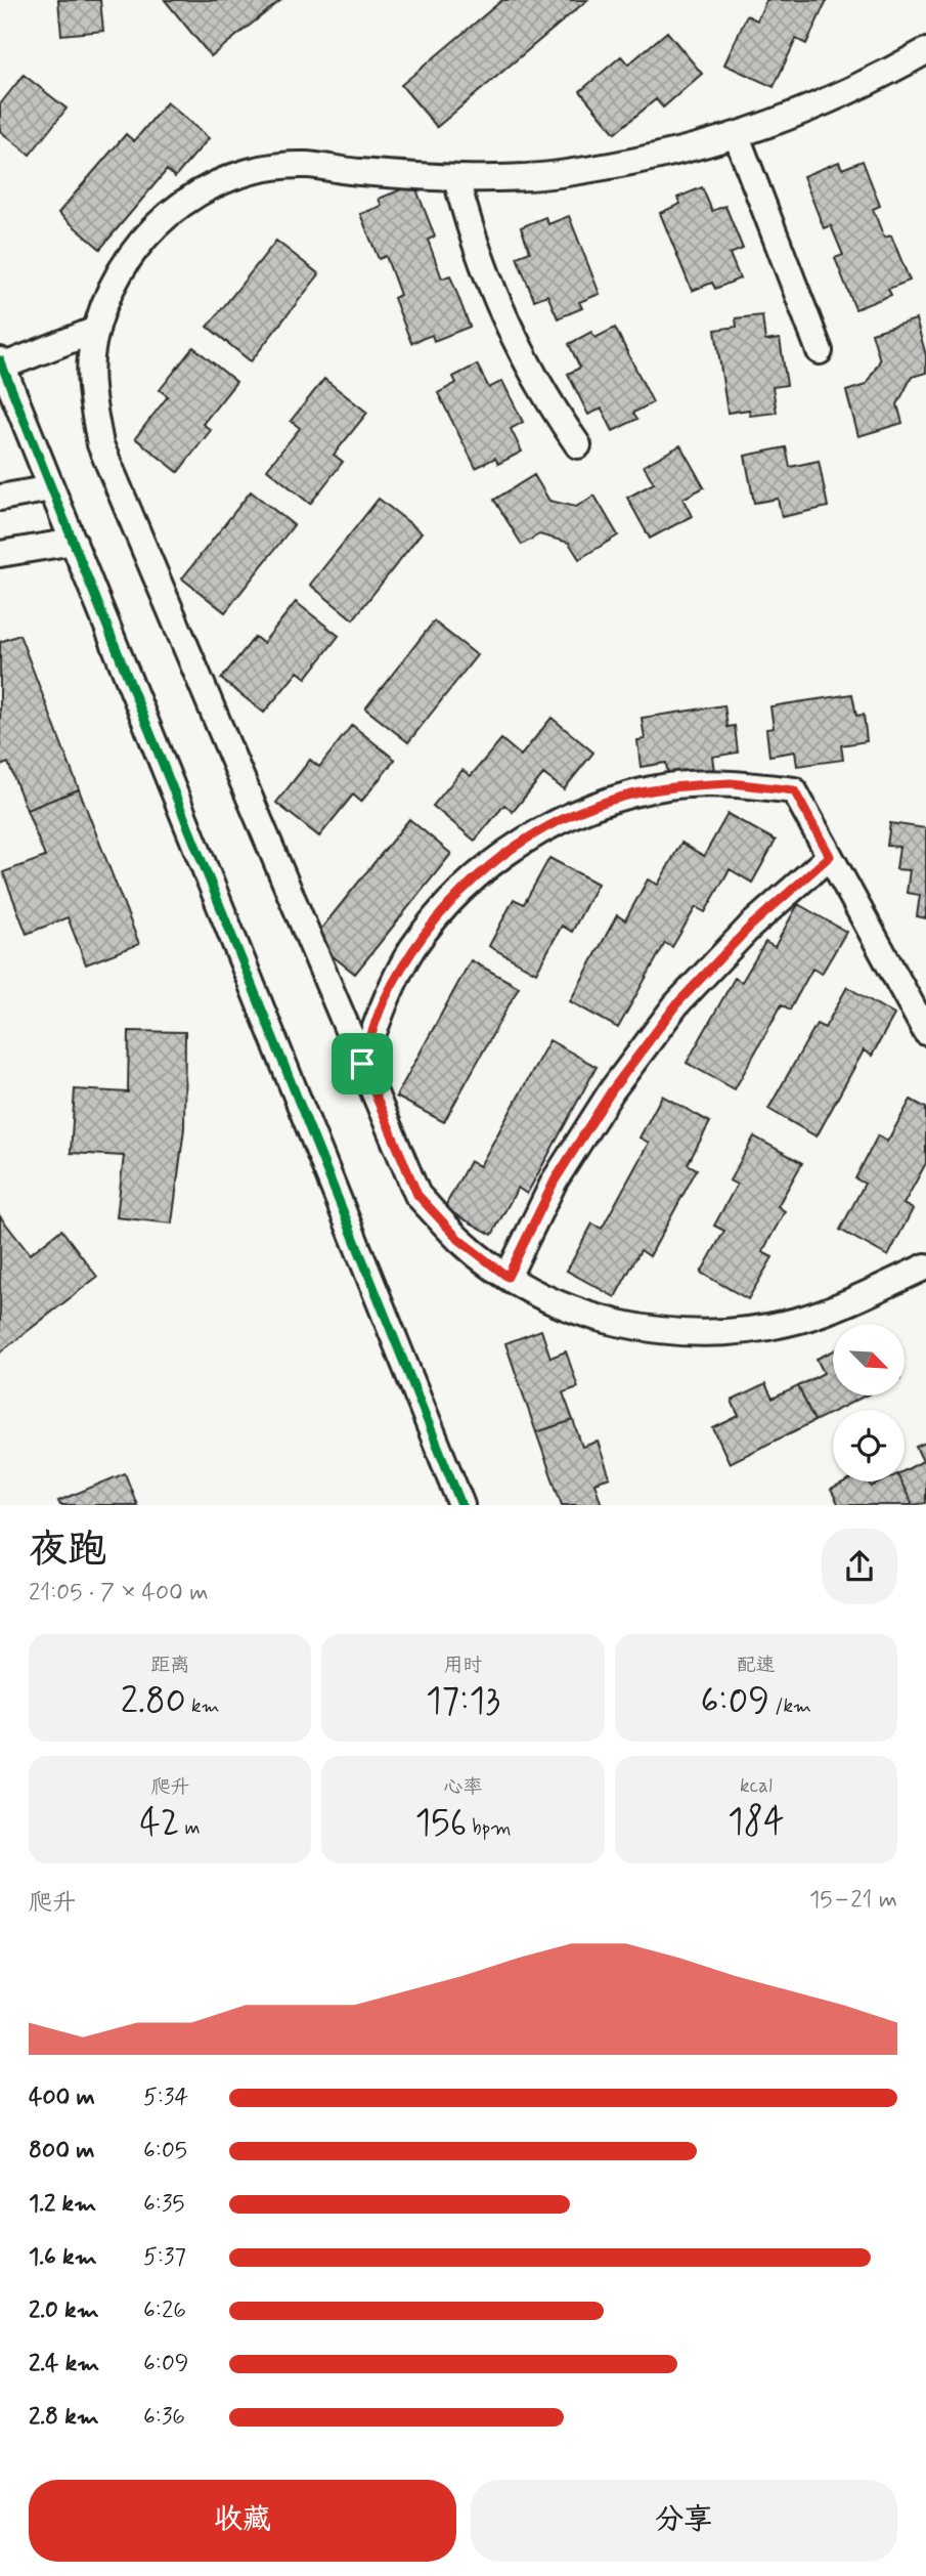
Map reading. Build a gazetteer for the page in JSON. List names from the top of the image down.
{
  "north": "bottom right",
  "page": {
    "heading": ["夜跑", "21:05 · 7 × 400 m"],
    "stats": [
      ["距离", "2.80 km"],
      ["用时", "17:13"],
      ["配速", "6:09 /km"],
      ["爬升", "42 m"],
      ["心率", "156 bpm"],
      ["kcal", "184"]
    ],
    "chart": ["爬升", "15–21 m"],
    "list": [
      {
        "name": "400 m",
        "note": "5:34"
      },
      {
        "name": "800 m",
        "note": "6:05"
      },
      {
        "name": "1.2 km",
        "note": "6:35"
      },
      {
        "name": "1.6 km",
        "note": "5:37"
      },
      {
        "name": "2.0 km",
        "note": "6:26"
      },
      {
        "name": "2.4 km",
        "note": "6:09"
      },
      {
        "name": "2.8 km",
        "note": "6:36"
      }
    ],
    "buttons": ["收藏", "分享"]
  }
}
